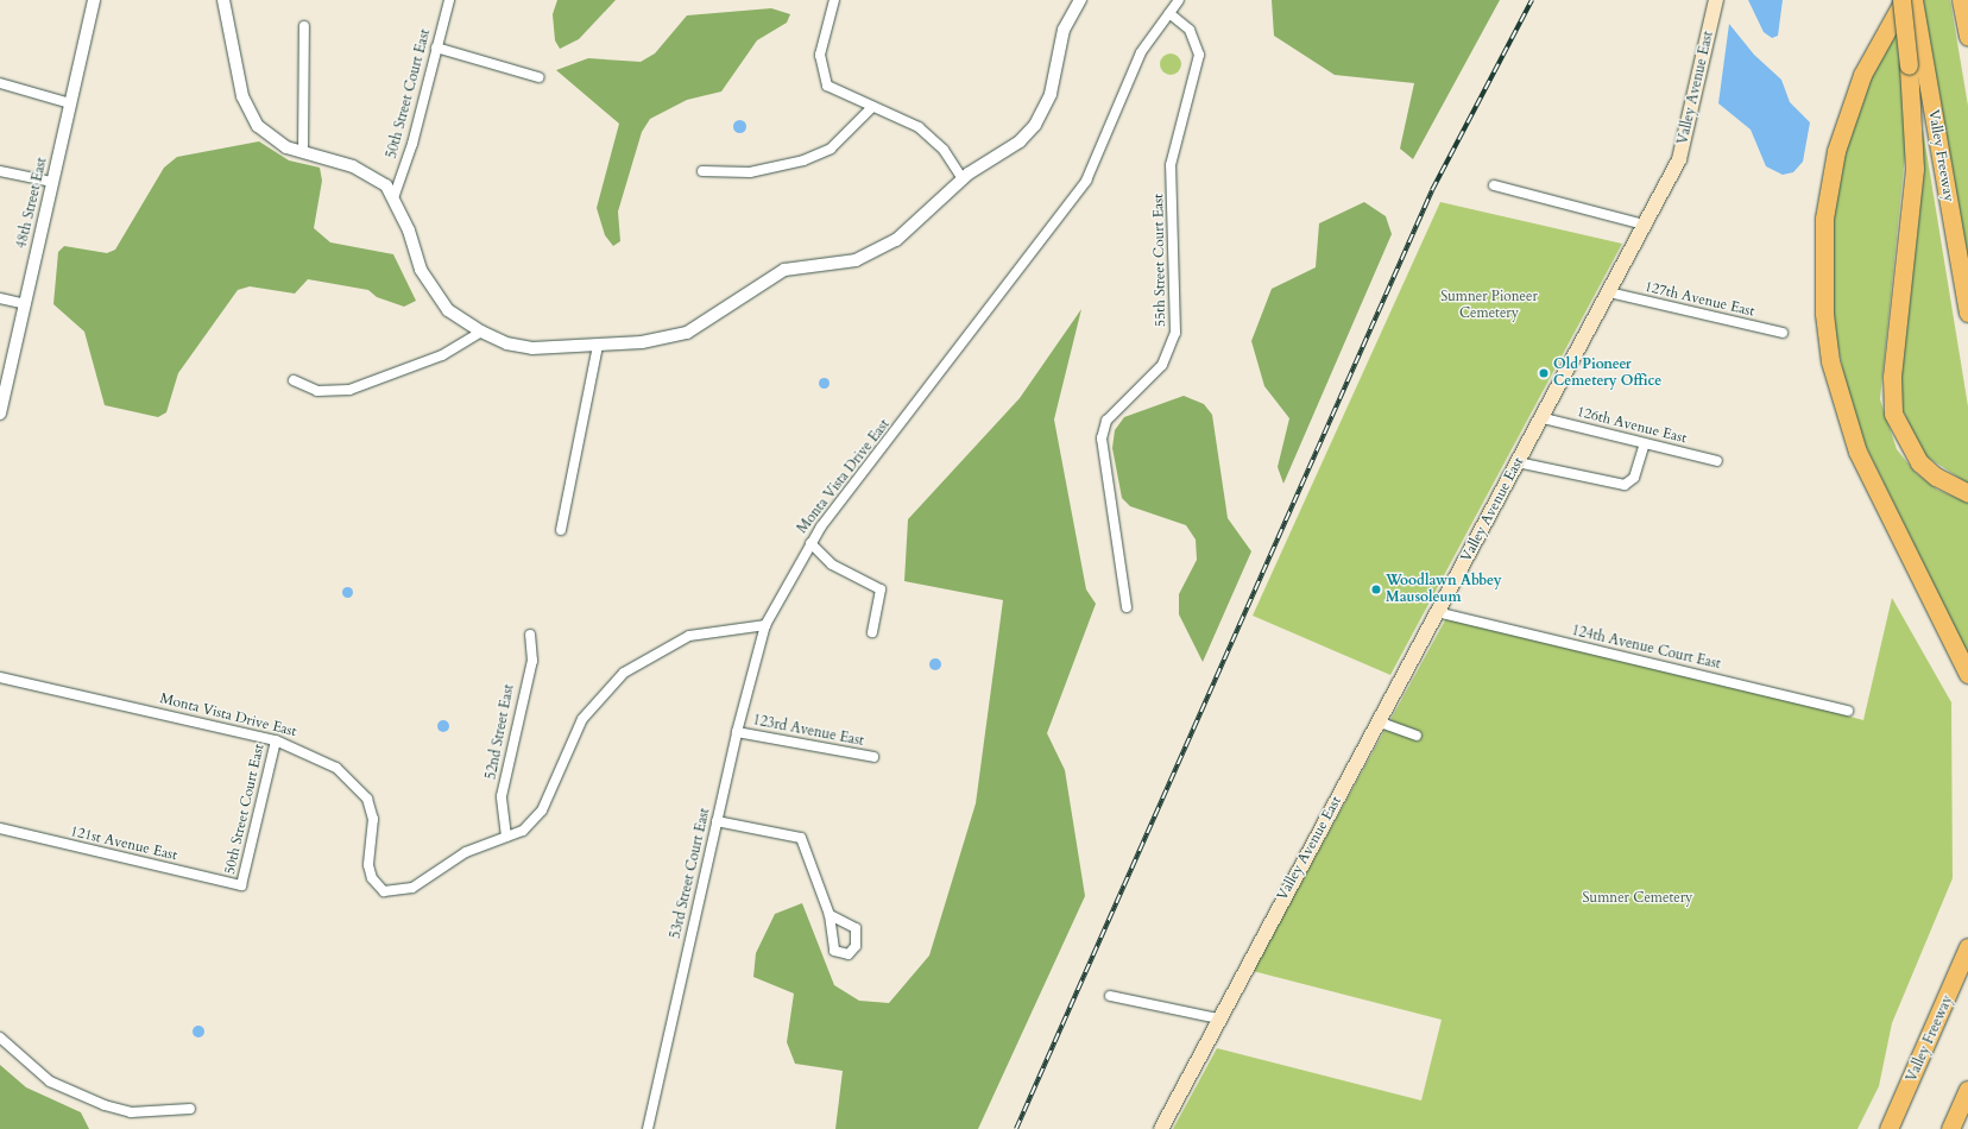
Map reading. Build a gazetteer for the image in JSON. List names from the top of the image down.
{
  "streets": {
    "highway": ["Valley Freeway"],
    "main road": ["Valley Avenue East"],
    "street": [
      "50th Street Court East",
      "48th Street East",
      "55th Street Court East",
      "127th Avenue East",
      "126th Avenue East",
      "Monta Vista Drive East",
      "124th Avenue Court East",
      "123rd Avenue East",
      "52nd Street East",
      "121st Avenue East",
      "53rd Street Court East"
    ]
  },
  "crossings": [
    ["Valley Avenue East", "127th Avenue East"],
    ["Valley Avenue East", "126th Avenue East"],
    ["Valley Avenue East", "124th Avenue Court East"],
    ["50th Street Court East", "Monta Vista Drive East"],
    ["50th Street Court East", "121st Avenue East"],
    ["55th Street Court East", "Monta Vista Drive East"],
    ["Monta Vista Drive East", "52nd Street East"],
    ["Monta Vista Drive East", "53rd Street Court East"],
    ["123rd Avenue East", "53rd Street Court East"]
  ],
  "parks": ["Sumner Pioneer Cemetery", "Sumner Cemetery"],
  "places": ["Old Pioneer Cemetery Office", "Woodlawn Abbey Mausoleum"]
}
